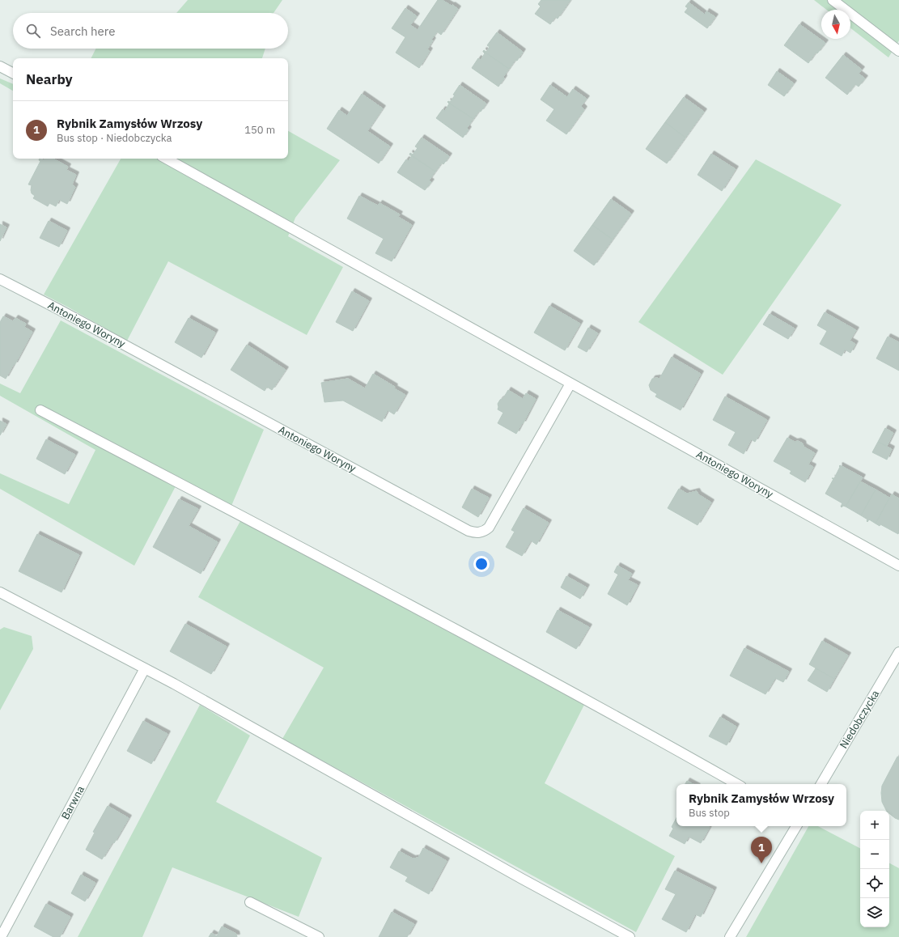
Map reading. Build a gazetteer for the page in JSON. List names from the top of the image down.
{
  "streets": {
    "street": ["Antoniego Woryny", "Niedobczycka", "Barwna"]
  },
  "north": "bottom",
  "page": {
    "search": "Search here",
    "heading": "Nearby",
    "list": [
      {
        "mark": "1",
        "name": "Rybnik Zamysłów Wrzosy",
        "note": "Bus stop · Niedobczycka",
        "value": "150 m"
      }
    ],
    "popup": ["Rybnik Zamysłów Wrzosy", "Bus stop"],
    "map_buttons": ["+", "−"],
    "pins": "1"
  }
}
